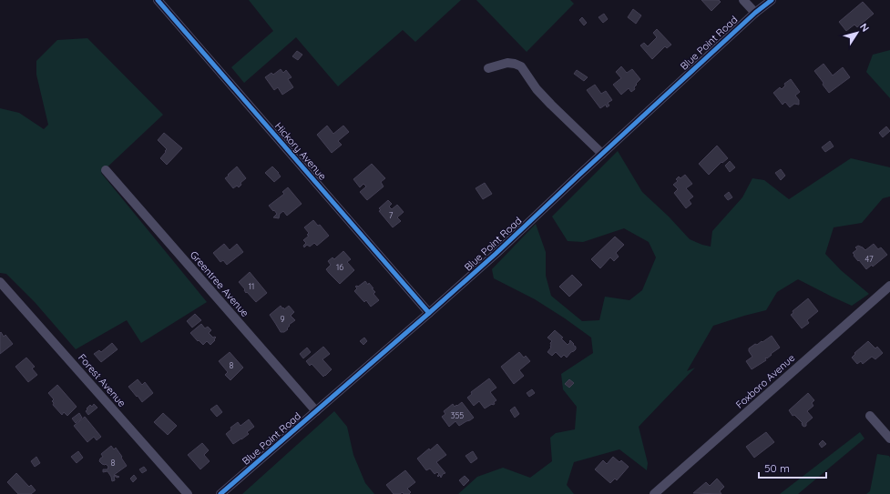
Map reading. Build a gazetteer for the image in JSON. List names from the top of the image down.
{
  "streets": {
    "street": [
      "Blue Point Road",
      "Hickory Avenue",
      "Greentree Avenue",
      "Forest Avenue",
      "Foxboro Avenue"
    ]
  },
  "crossings": [
    ["Blue Point Road", "Hickory Avenue"],
    ["Blue Point Road", "Greentree Avenue"]
  ],
  "house_numbers": [
    "7",
    "47",
    "16",
    "11",
    "9",
    "8",
    "355",
    "8"
  ],
  "scale_bar": "50 m",
  "north": "top right"
}
